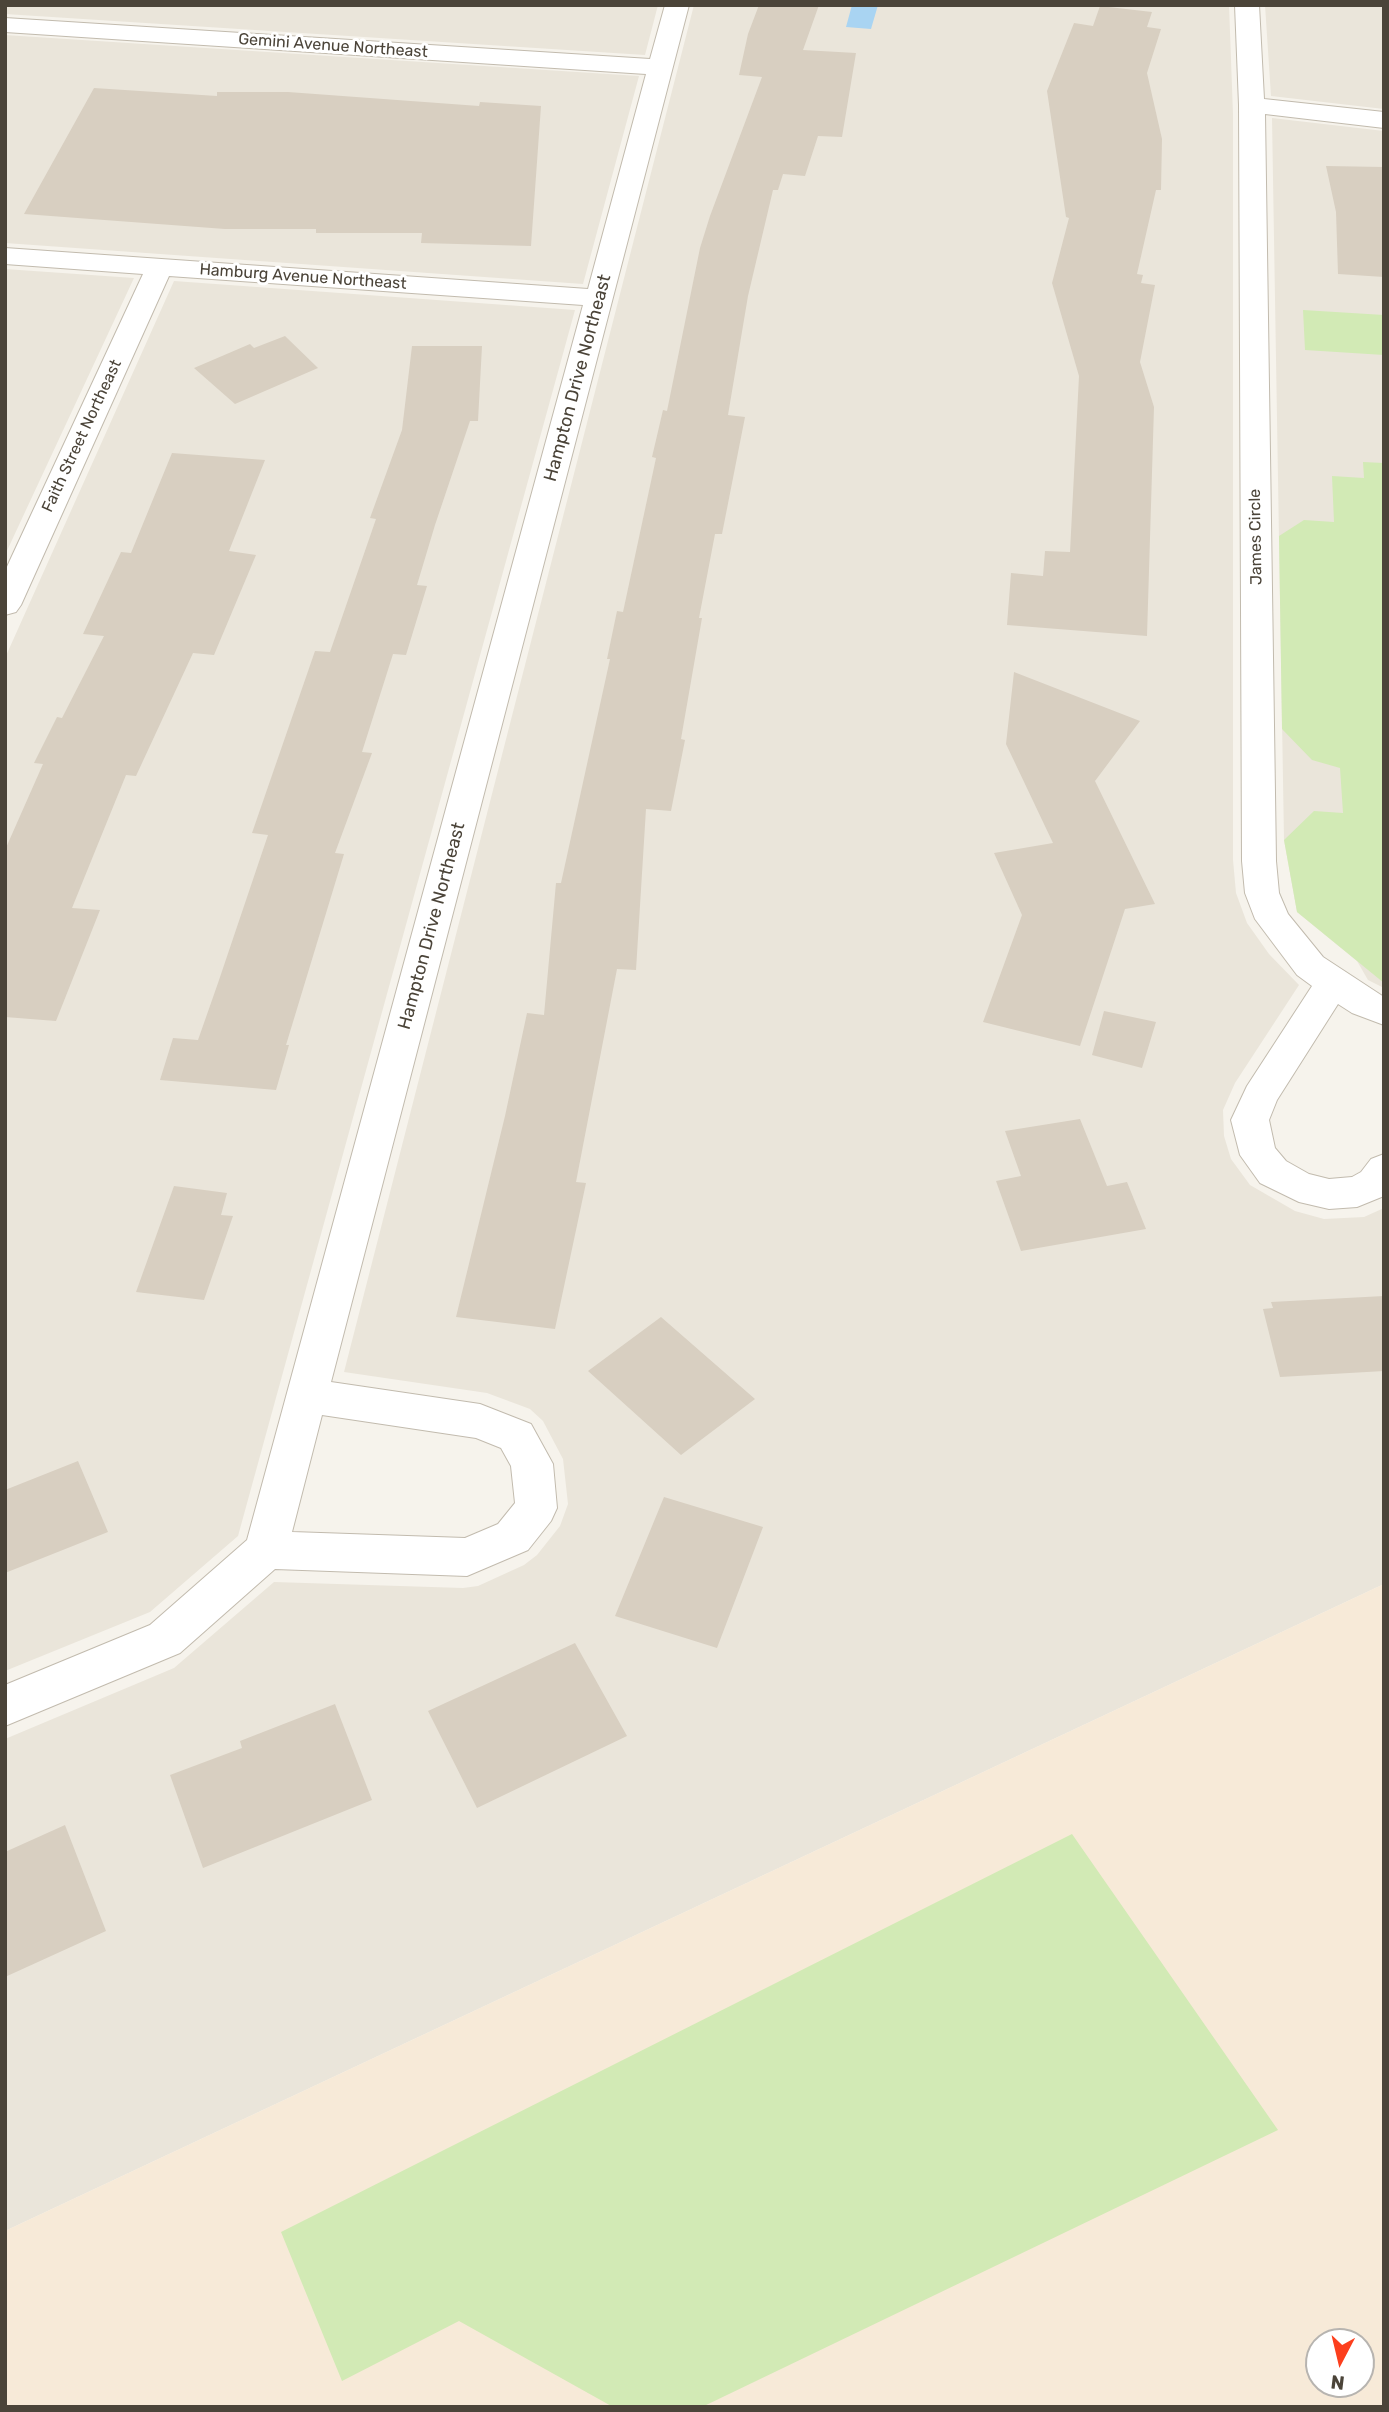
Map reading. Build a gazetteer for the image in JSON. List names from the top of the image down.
{
  "streets": {
    "street": [
      "Gemini Avenue Northeast",
      "Hamburg Avenue Northeast",
      "Hampton Drive Northeast",
      "Faith Street Northeast",
      "James Circle"
    ]
  },
  "crossings": [
    ["Gemini Avenue Northeast", "Hampton Drive Northeast"],
    ["Hamburg Avenue Northeast", "Hampton Drive Northeast"],
    ["Hamburg Avenue Northeast", "Faith Street Northeast"]
  ],
  "north": "bottom"
}
